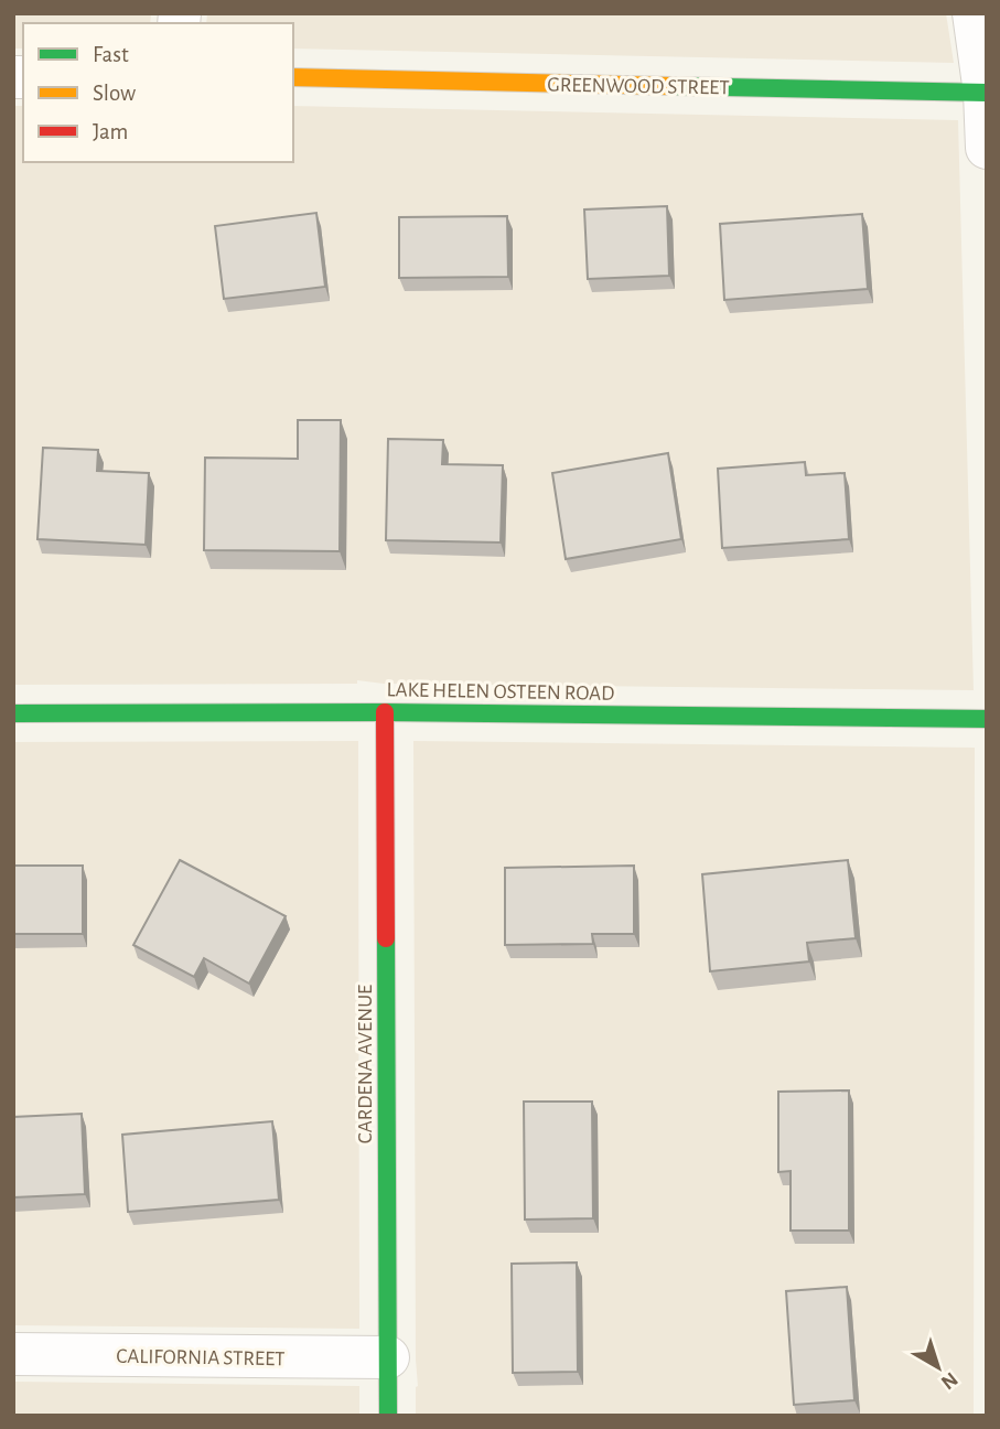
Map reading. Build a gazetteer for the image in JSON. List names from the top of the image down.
{
  "streets": {
    "street": [
      "GREENWOOD STREET",
      "LAKE HELEN OSTEEN ROAD",
      "CARDENA AVENUE",
      "CALIFORNIA STREET"
    ]
  },
  "crossings": [
    ["LAKE HELEN OSTEEN ROAD", "CARDENA AVENUE"],
    ["CARDENA AVENUE", "CALIFORNIA STREET"]
  ],
  "legend": ["Fast", "Slow", "Jam"],
  "north": "bottom right"
}
